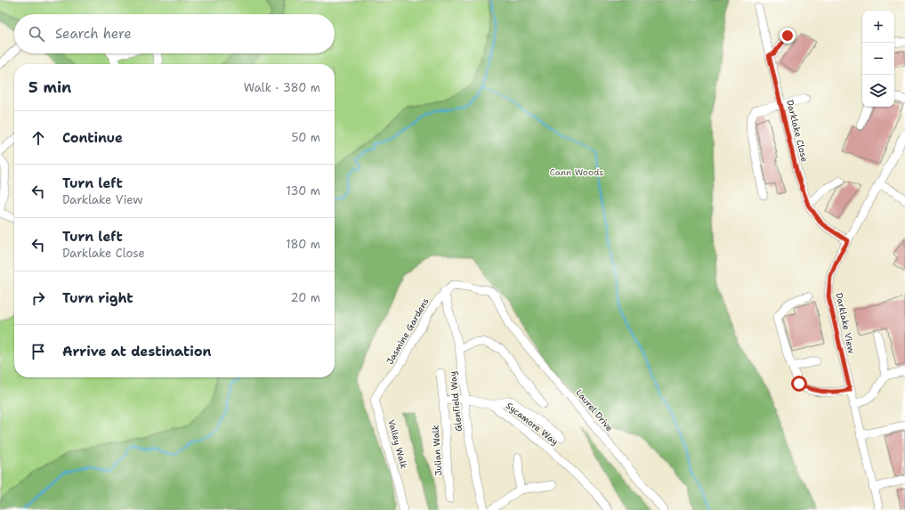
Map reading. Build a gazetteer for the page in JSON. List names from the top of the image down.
{
  "streets": {
    "street": [
      "Darklake Close",
      "Darklake View",
      "Jasmine Gardens",
      "Glenfield Way",
      "Laurel Drive",
      "Sycamore Way",
      "Valley Walk",
      "Julian Walk"
    ]
  },
  "crossings": [
    ["Darklake Close", "Darklake View"],
    ["Jasmine Gardens", "Glenfield Way"],
    ["Jasmine Gardens", "Laurel Drive"],
    ["Jasmine Gardens", "Valley Walk"],
    ["Glenfield Way", "Sycamore Way"]
  ],
  "parks": ["Cann Woods"],
  "page": {
    "map_buttons": ["+", "−"],
    "search": "Search here",
    "heading": ["5 min", "Walk · 380 m"],
    "list": [
      ["Continue", "50 m"],
      ["Turn left", "Darklake View", "130 m"],
      ["Turn left", "Darklake Close", "180 m"],
      ["Turn right", "20 m"],
      "Arrive at destination"
    ]
  }
}
